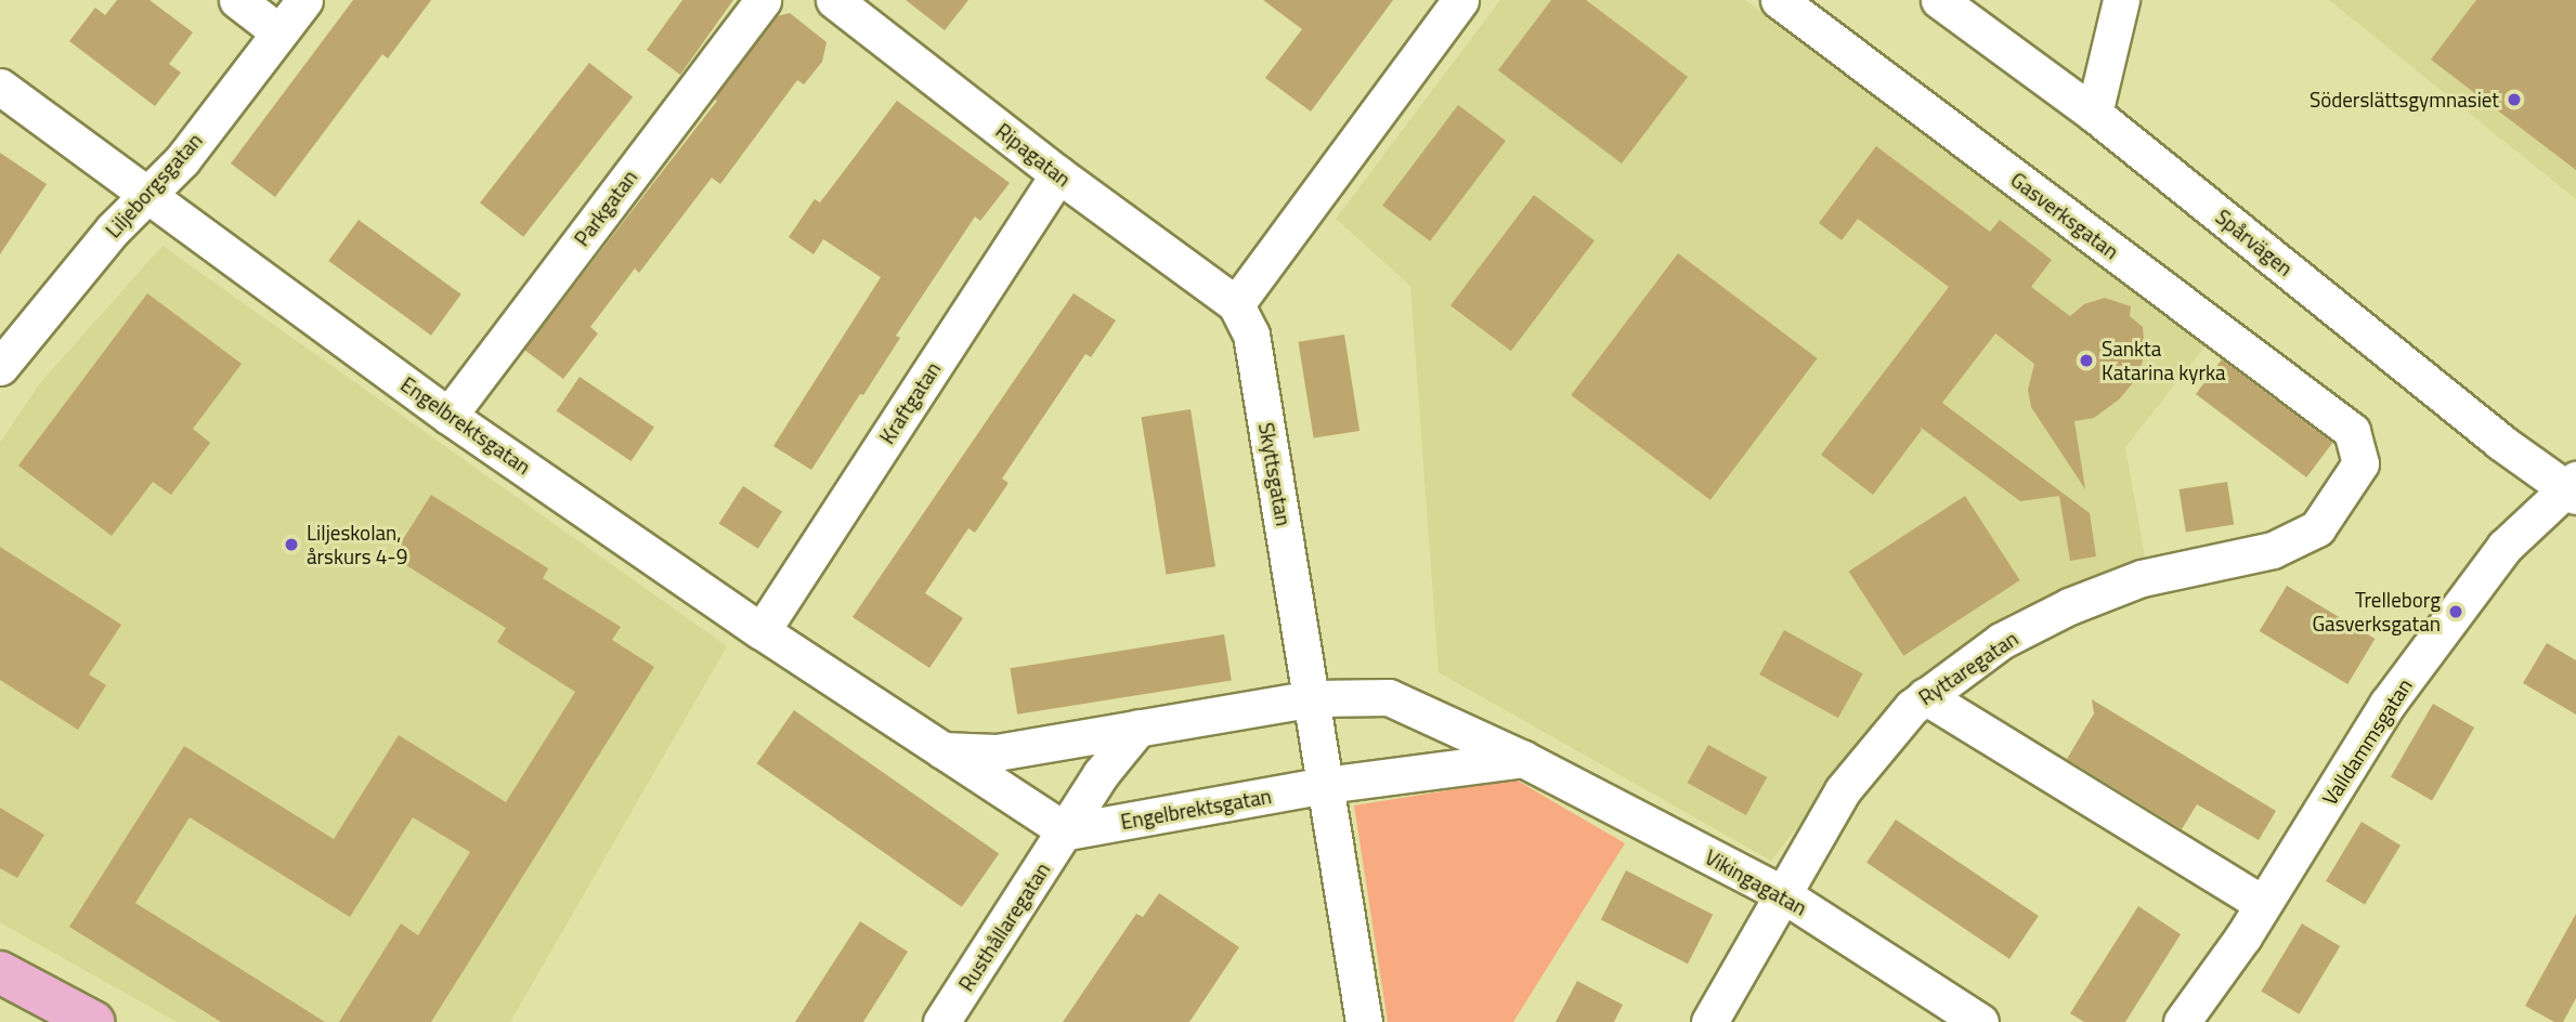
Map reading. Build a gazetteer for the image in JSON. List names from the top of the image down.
{
  "streets": {
    "street": [
      "Ripagatan",
      "Liljeborgsgatan",
      "Parkgatan",
      "Gasverksgatan",
      "Spårvägen",
      "Kraftgatan",
      "Engelbrektsgatan",
      "Skyttsgatan",
      "Ryttaregatan",
      "Valldammsgatan",
      "Vikingagatan",
      "Rusthållaregatan"
    ]
  },
  "crossings": [
    ["Ripagatan", "Kraftgatan"],
    ["Ripagatan", "Skyttsgatan"],
    ["Liljeborgsgatan", "Engelbrektsgatan"],
    ["Parkgatan", "Engelbrektsgatan"],
    ["Gasverksgatan", "Ryttaregatan"],
    ["Spårvägen", "Valldammsgatan"],
    ["Kraftgatan", "Engelbrektsgatan"],
    ["Engelbrektsgatan", "Skyttsgatan"],
    ["Engelbrektsgatan", "Rusthållaregatan"],
    ["Skyttsgatan", "Vikingagatan"],
    ["Ryttaregatan", "Vikingagatan"]
  ],
  "places": [
    "Söderslättsgymnasiet",
    "Sankta Katarina kyrka",
    "Liljeskolan, årskurs 4-9",
    "Trelleborg Gasverksgatan"
  ]
}
